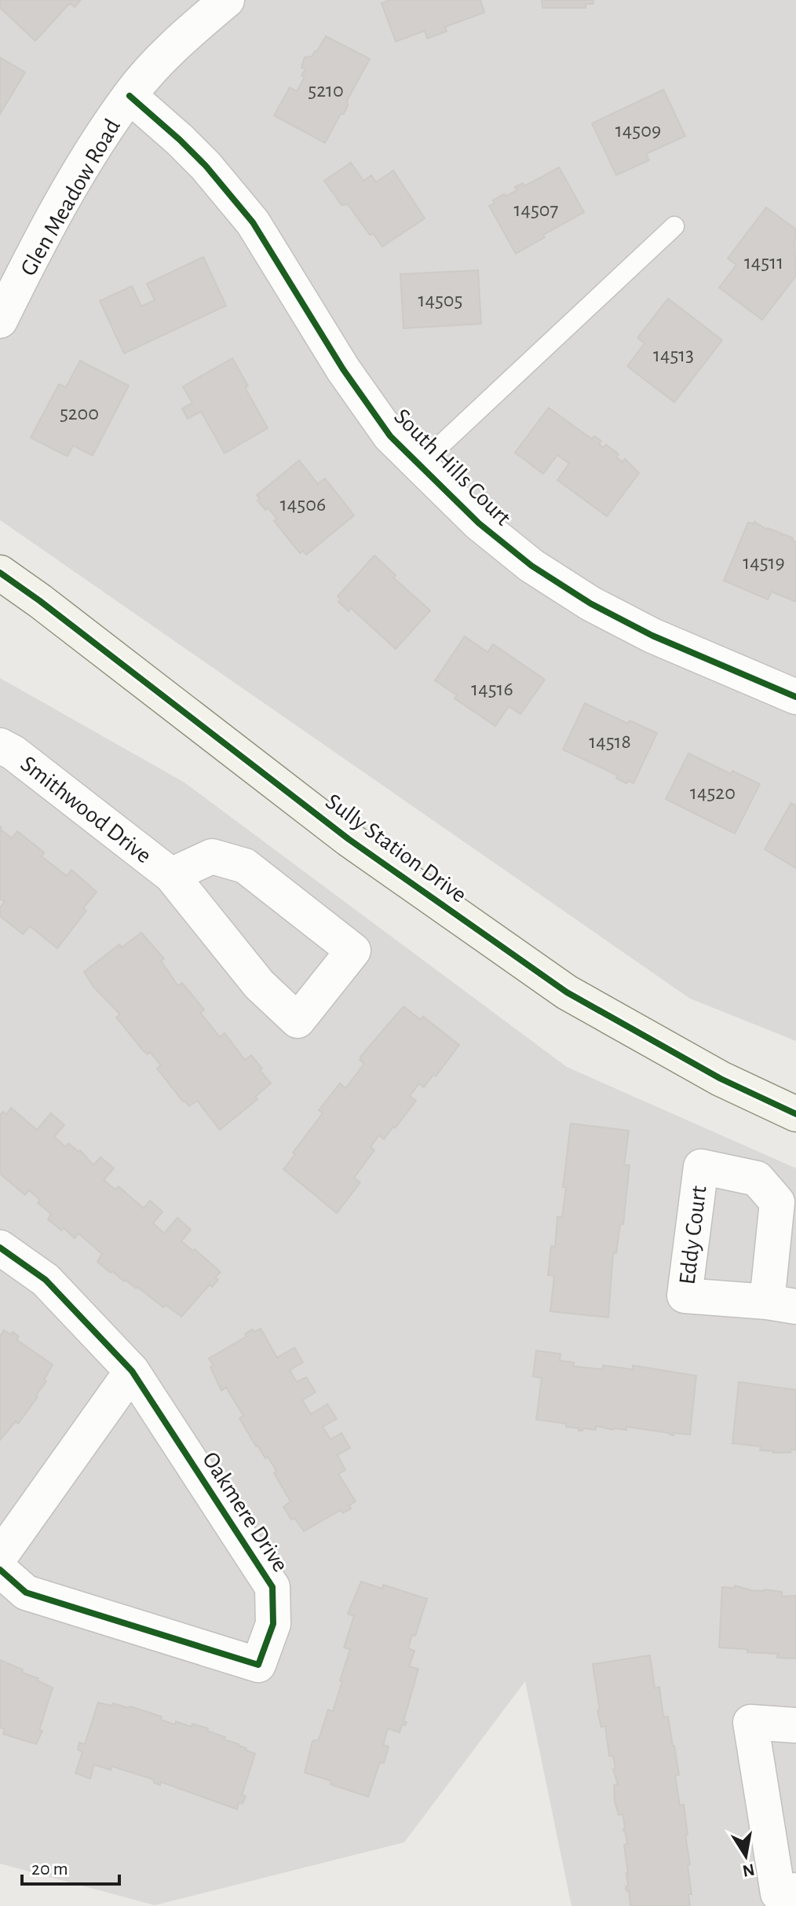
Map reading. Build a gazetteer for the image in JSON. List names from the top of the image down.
{
  "streets": {
    "street": [
      "Glen Meadow Road",
      "South Hills Court",
      "Smithwood Drive",
      "Sully Station Drive",
      "Oakmere Drive"
    ]
  },
  "crossings": [
    ["Glen Meadow Road", "South Hills Court"]
  ],
  "house_numbers": [
    "5210",
    "14509",
    "14507",
    "14511",
    "14505",
    "14513",
    "5200",
    "14506",
    "14519",
    "14516",
    "14518",
    "14520"
  ],
  "scale_bar": "20 m",
  "north": "bottom"
}
